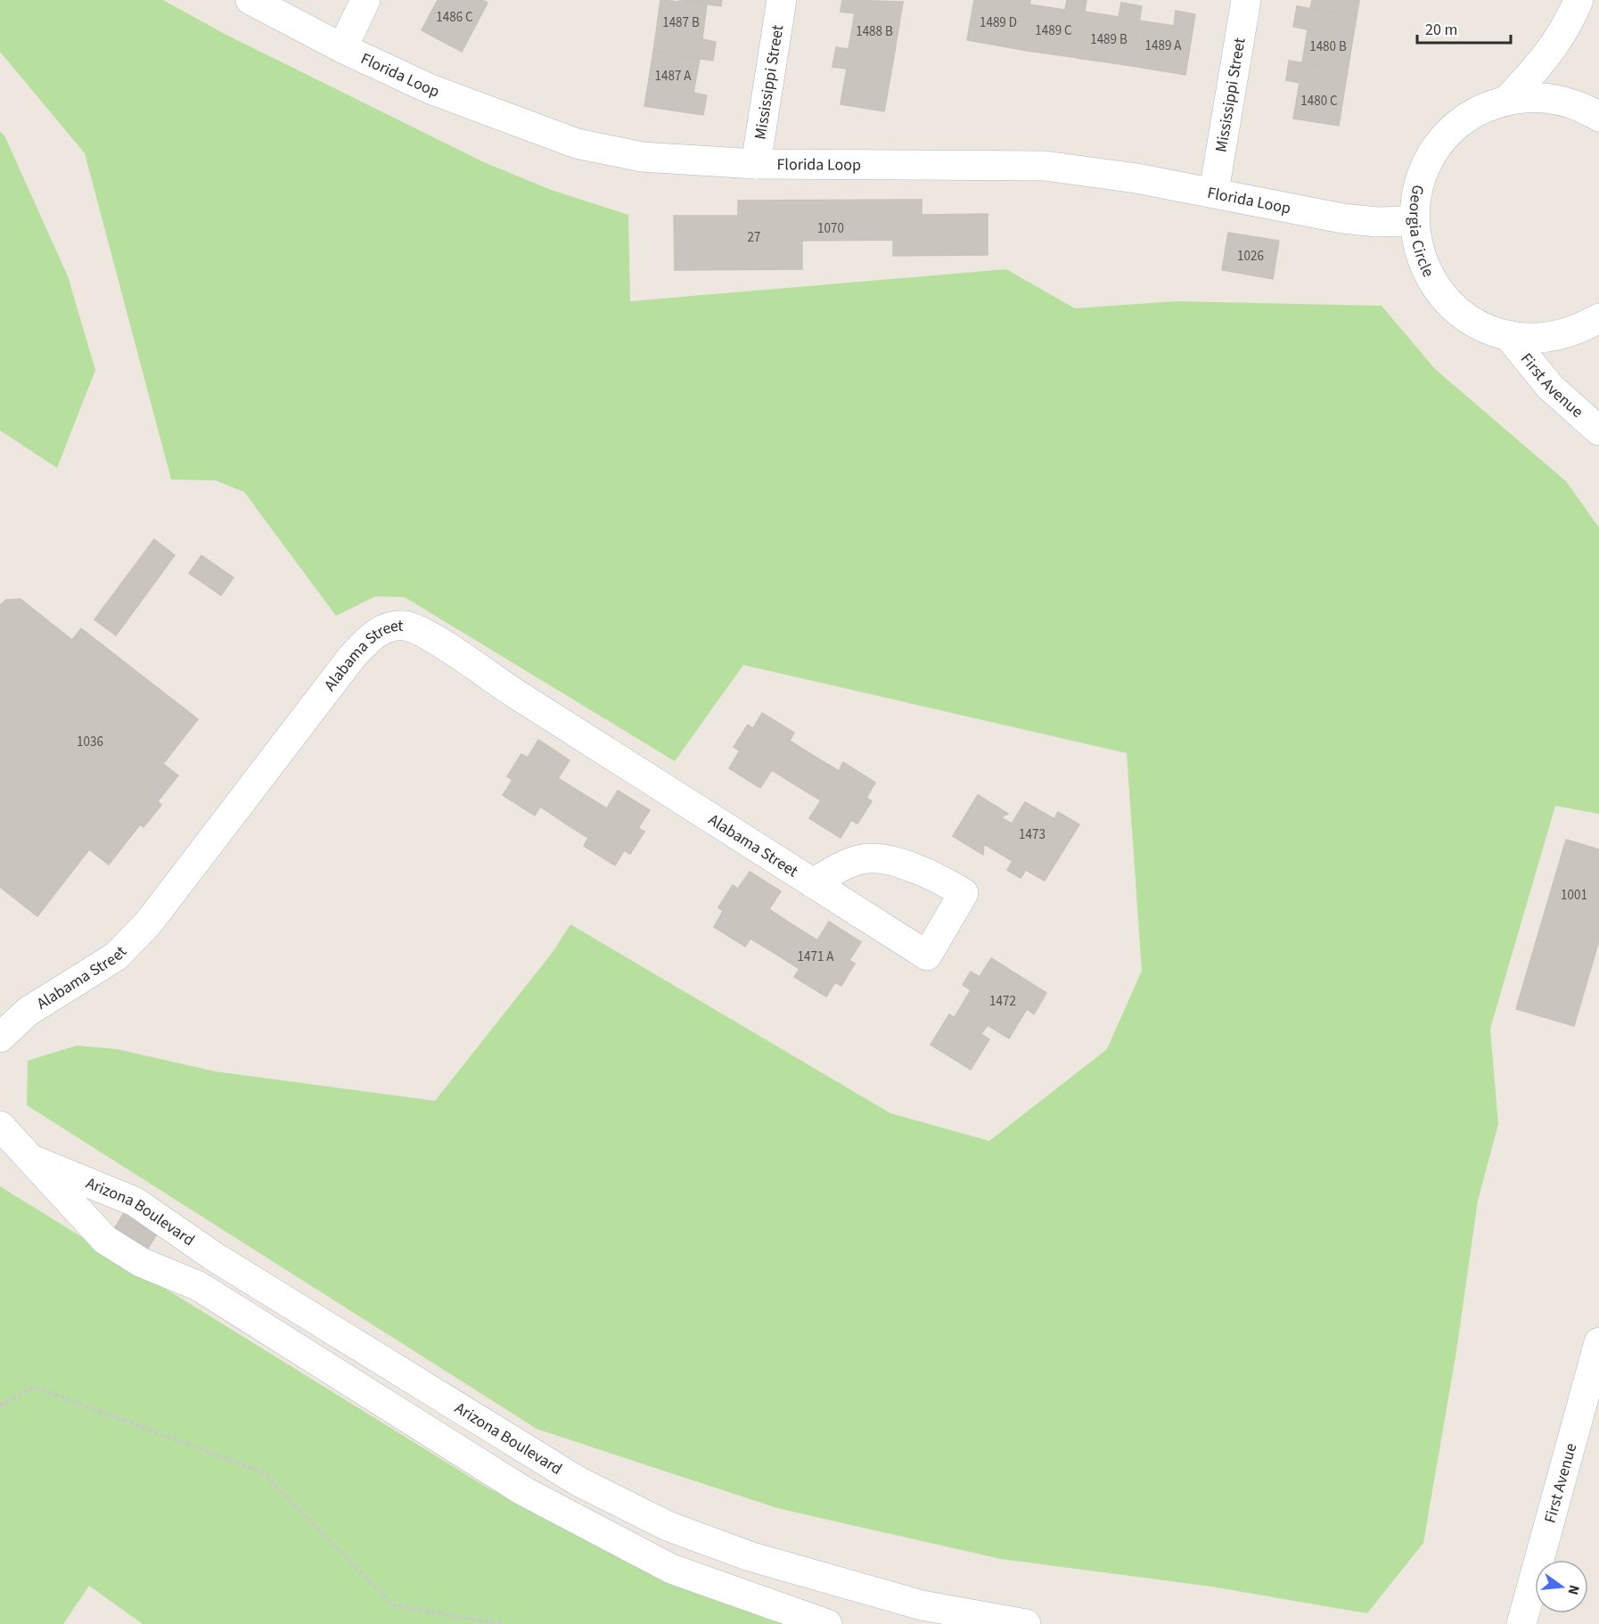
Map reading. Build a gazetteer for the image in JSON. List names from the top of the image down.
{
  "streets": {
    "street": [
      "Florida Loop",
      "Mississippi Street",
      "Georgia Circle",
      "First Avenue",
      "Alabama Street",
      "Arizona Boulevard"
    ]
  },
  "crossings": [
    ["Florida Loop", "Mississippi Street"],
    ["Florida Loop", "Georgia Circle"],
    ["Georgia Circle", "First Avenue"]
  ],
  "house_numbers": [
    "1486 C",
    "1487 B",
    "1489 D",
    "1489 C",
    "1488 B",
    "1489 B",
    "1489 A",
    "1480 B",
    "1487 A",
    "1480 C",
    "1070",
    "27",
    "1026",
    "1036",
    "1473",
    "1001",
    "1471 A",
    "1472"
  ],
  "scale_bar": "20 m",
  "north": "right"
}
